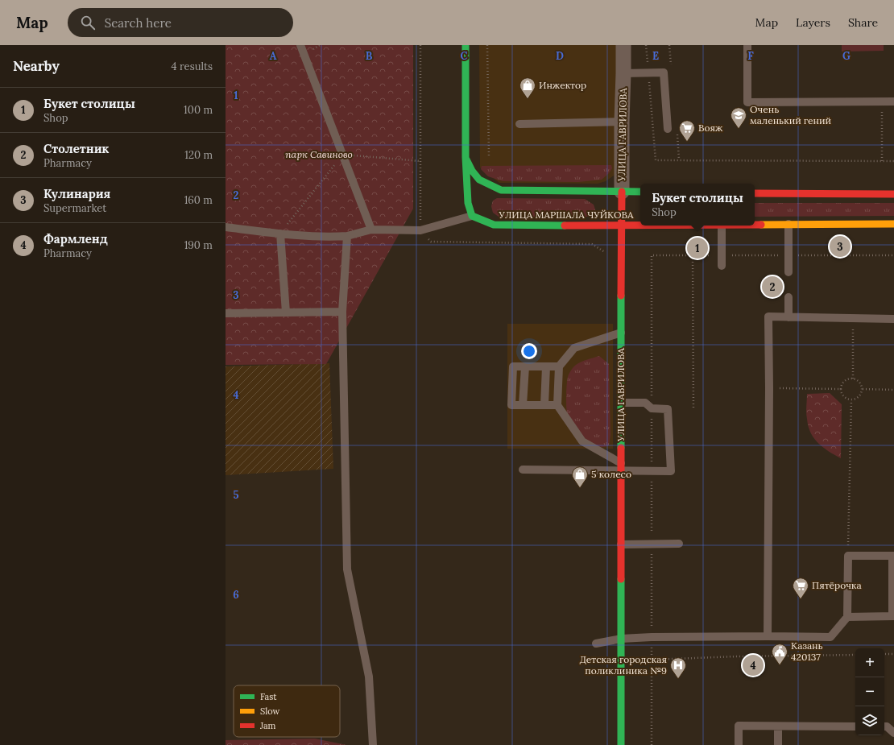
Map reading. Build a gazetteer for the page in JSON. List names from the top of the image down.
{
  "streets": {
    "main road": ["УЛИЦА ГАВРИЛОВА", "УЛИЦА МАРШАЛА ЧУЙКОВА"]
  },
  "crossings": [
    ["УЛИЦА ГАВРИЛОВА", "УЛИЦА МАРШАЛА ЧУЙКОВА"]
  ],
  "parks": ["парк Савиново"],
  "places": {
    "shop": ["Инжектор", "5 колесо"],
    "school or university": ["Очень маленький гений"],
    "supermarket": ["Вояж", "Пятёрочка"],
    "public building": ["Казань 420137"],
    "hospital": ["Детская городская поликлиника №9"]
  },
  "legend": ["Fast", "Slow", "Jam"],
  "page": {
    "header": "Map",
    "search": "Search here",
    "nav": ["Map", "Layers", "Share"],
    "heading": ["Nearby", "4 results"],
    "list": [
      {
        "mark": "1",
        "name": "Букет столицы",
        "note": "Shop",
        "value": "100 m"
      },
      {
        "mark": "2",
        "name": "Столетник",
        "note": "Pharmacy",
        "value": "120 m"
      },
      {
        "mark": "3",
        "name": "Кулинария",
        "note": "Supermarket",
        "value": "160 m"
      },
      {
        "mark": "4",
        "name": "Фармленд",
        "note": "Pharmacy",
        "value": "190 m"
      }
    ],
    "popup": ["Букет столицы", "Shop"],
    "pins": [
      "3",
      "1",
      "2",
      "4"
    ],
    "map_buttons": ["+", "−"]
  },
  "grid": {
    "columns": [
      "A",
      "B",
      "C",
      "D",
      "E",
      "F",
      "G"
    ],
    "rows": [
      "1",
      "2",
      "3",
      "4",
      "5",
      "6"
    ]
  }
}
